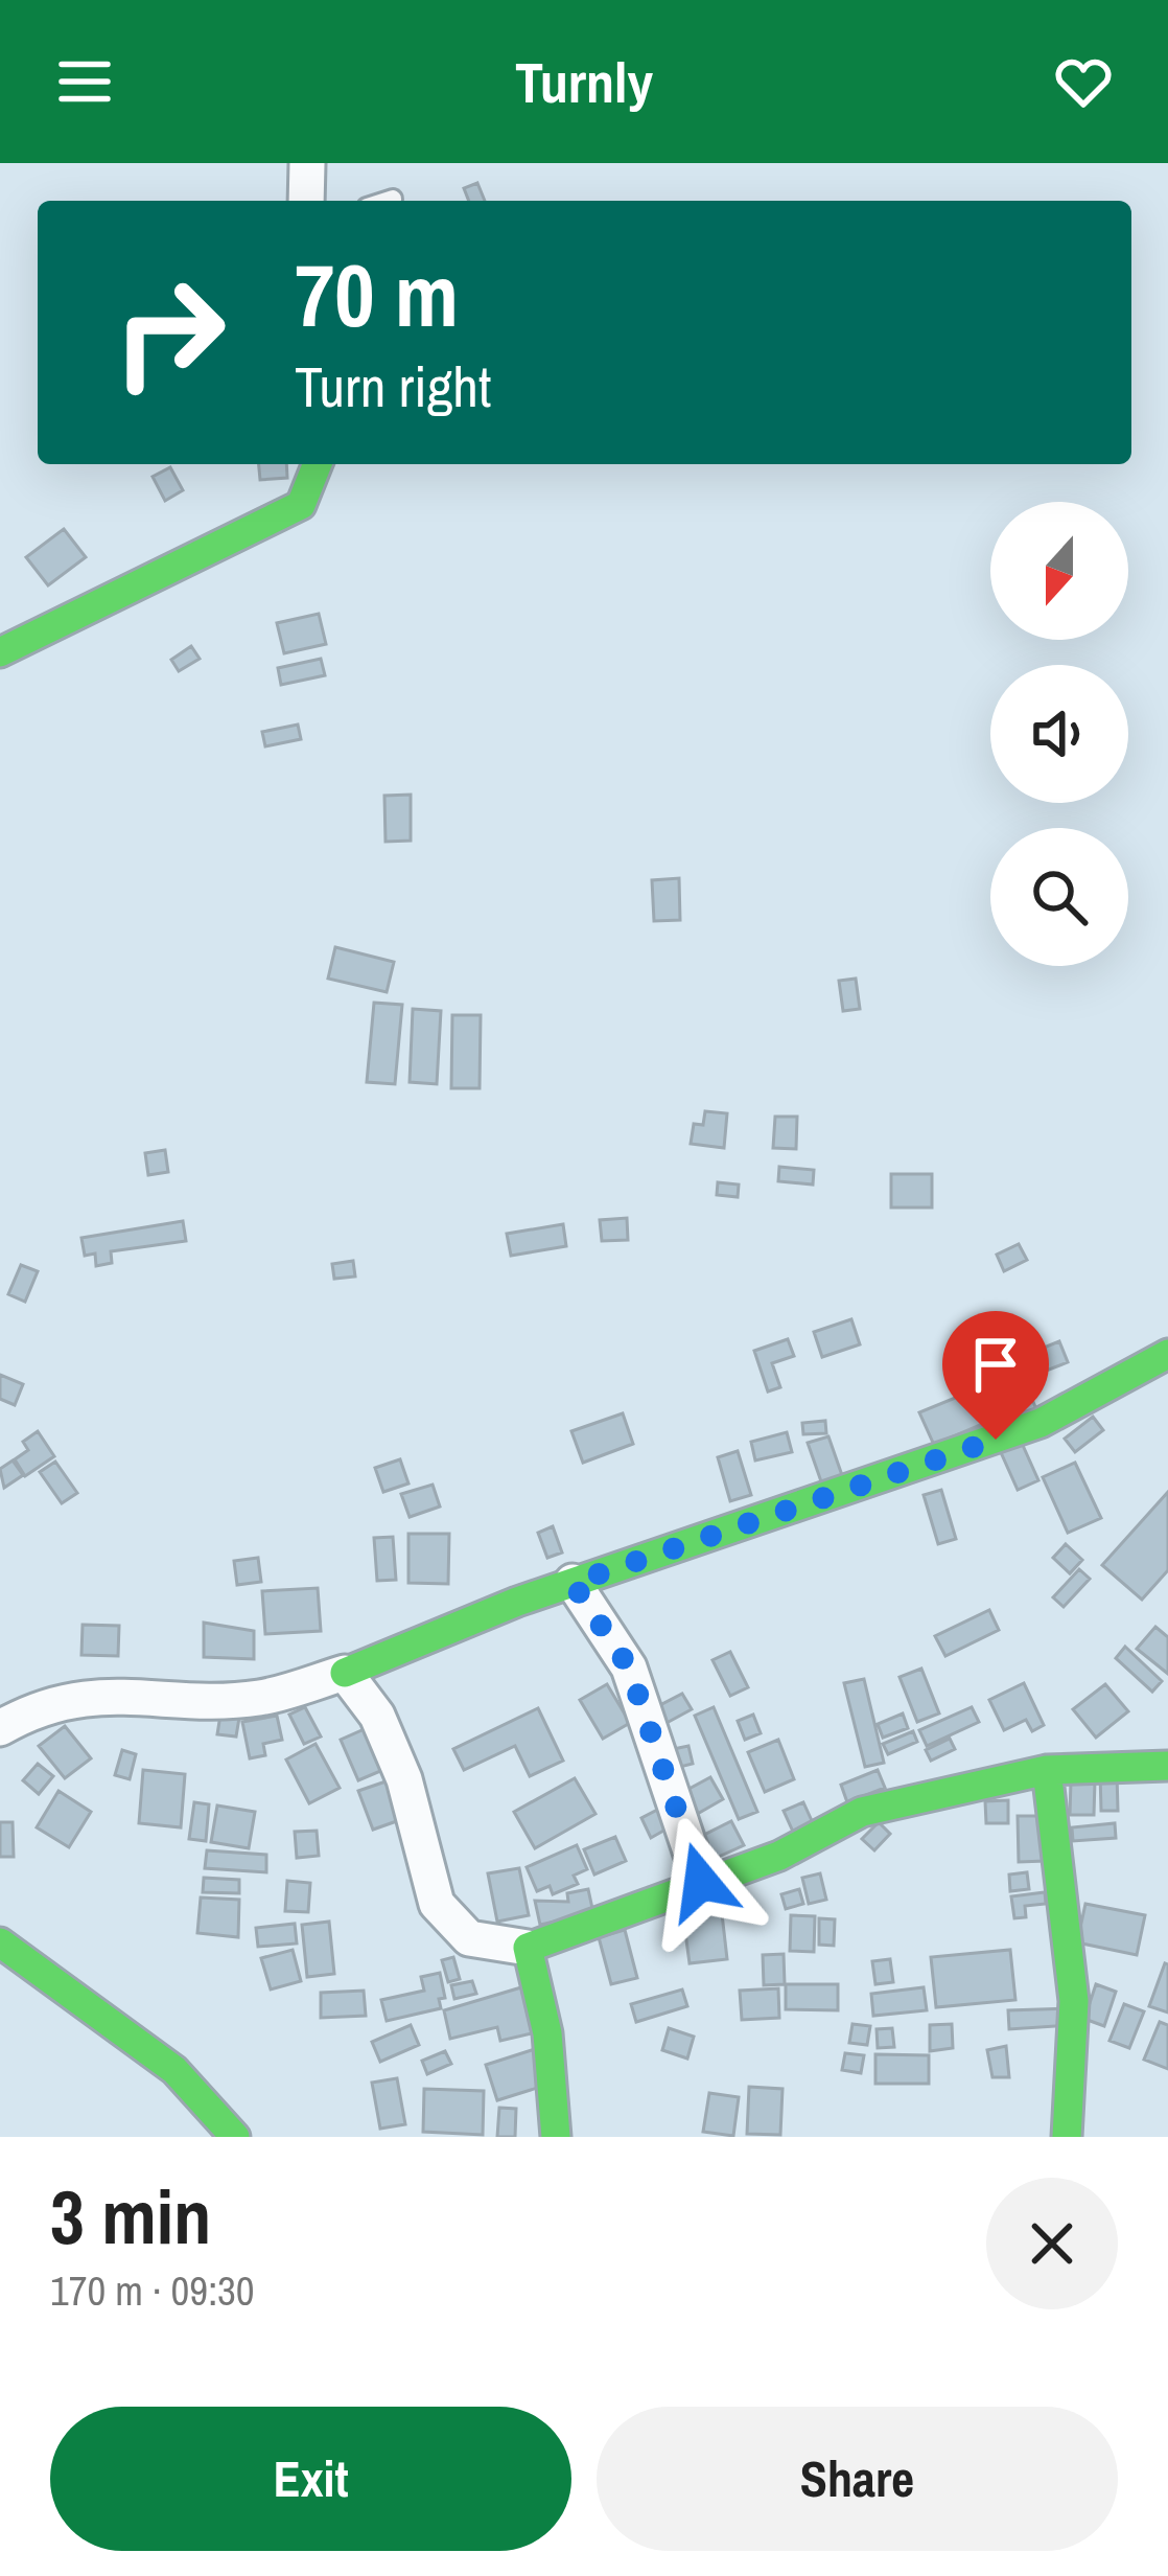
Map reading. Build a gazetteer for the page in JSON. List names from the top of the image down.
{
  "north": "bottom",
  "page": {
    "header": "Turnly",
    "turn": ["70 m", "Turn right"],
    "heading": ["3 min", "170 m · 09:30"],
    "buttons": ["Exit", "Share"]
  }
}
